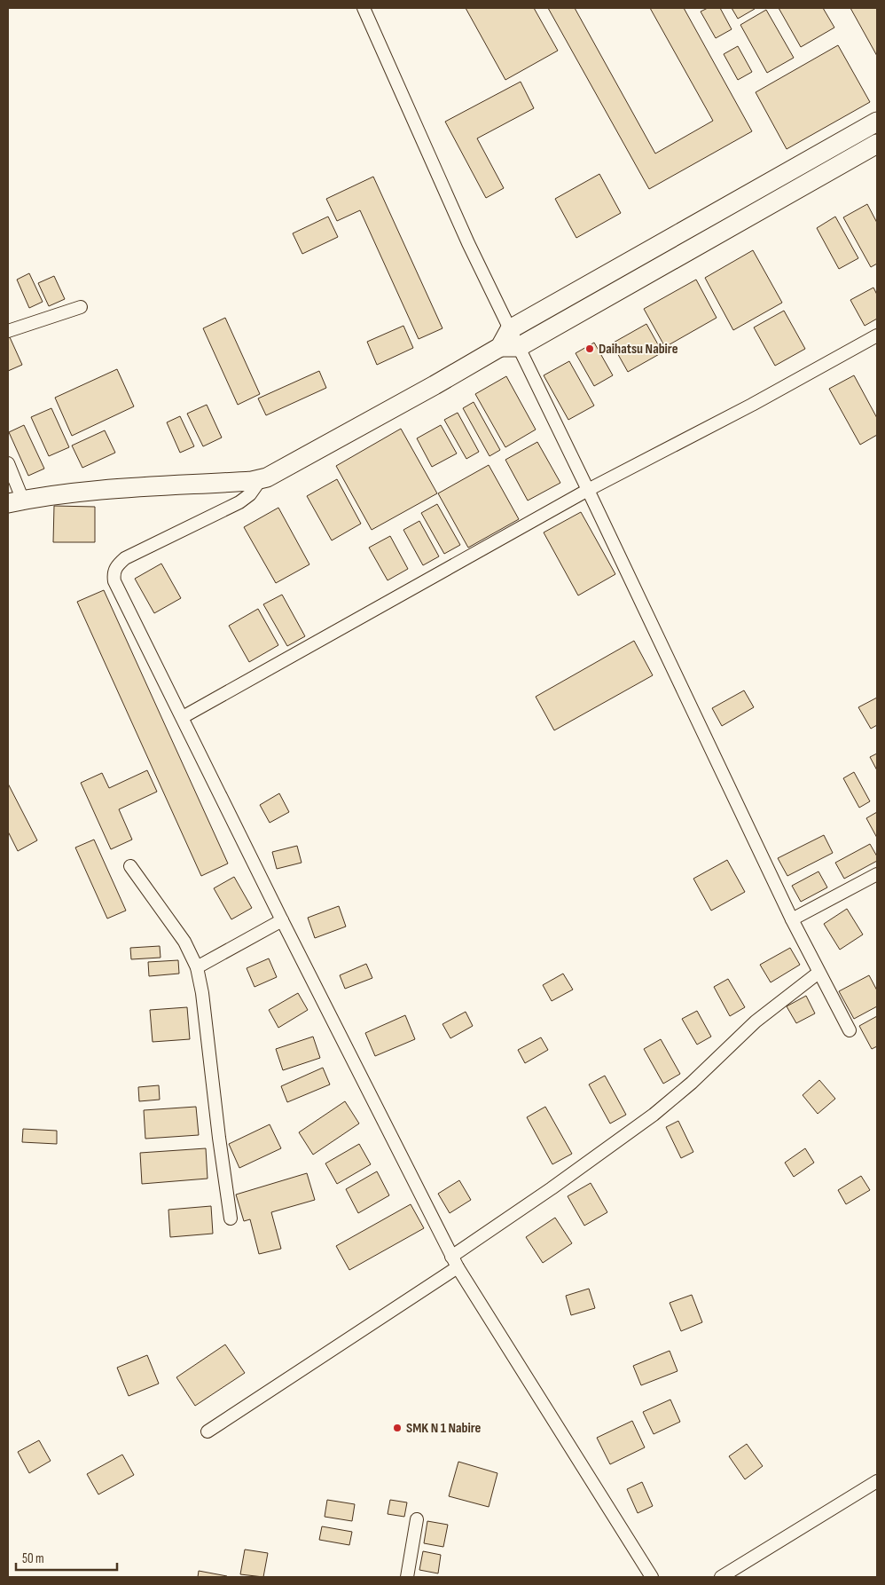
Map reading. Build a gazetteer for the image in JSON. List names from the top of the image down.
{
  "places": ["Daihatsu Nabire", "SMK N 1 Nabire"],
  "scale_bar": "50 m"
}
